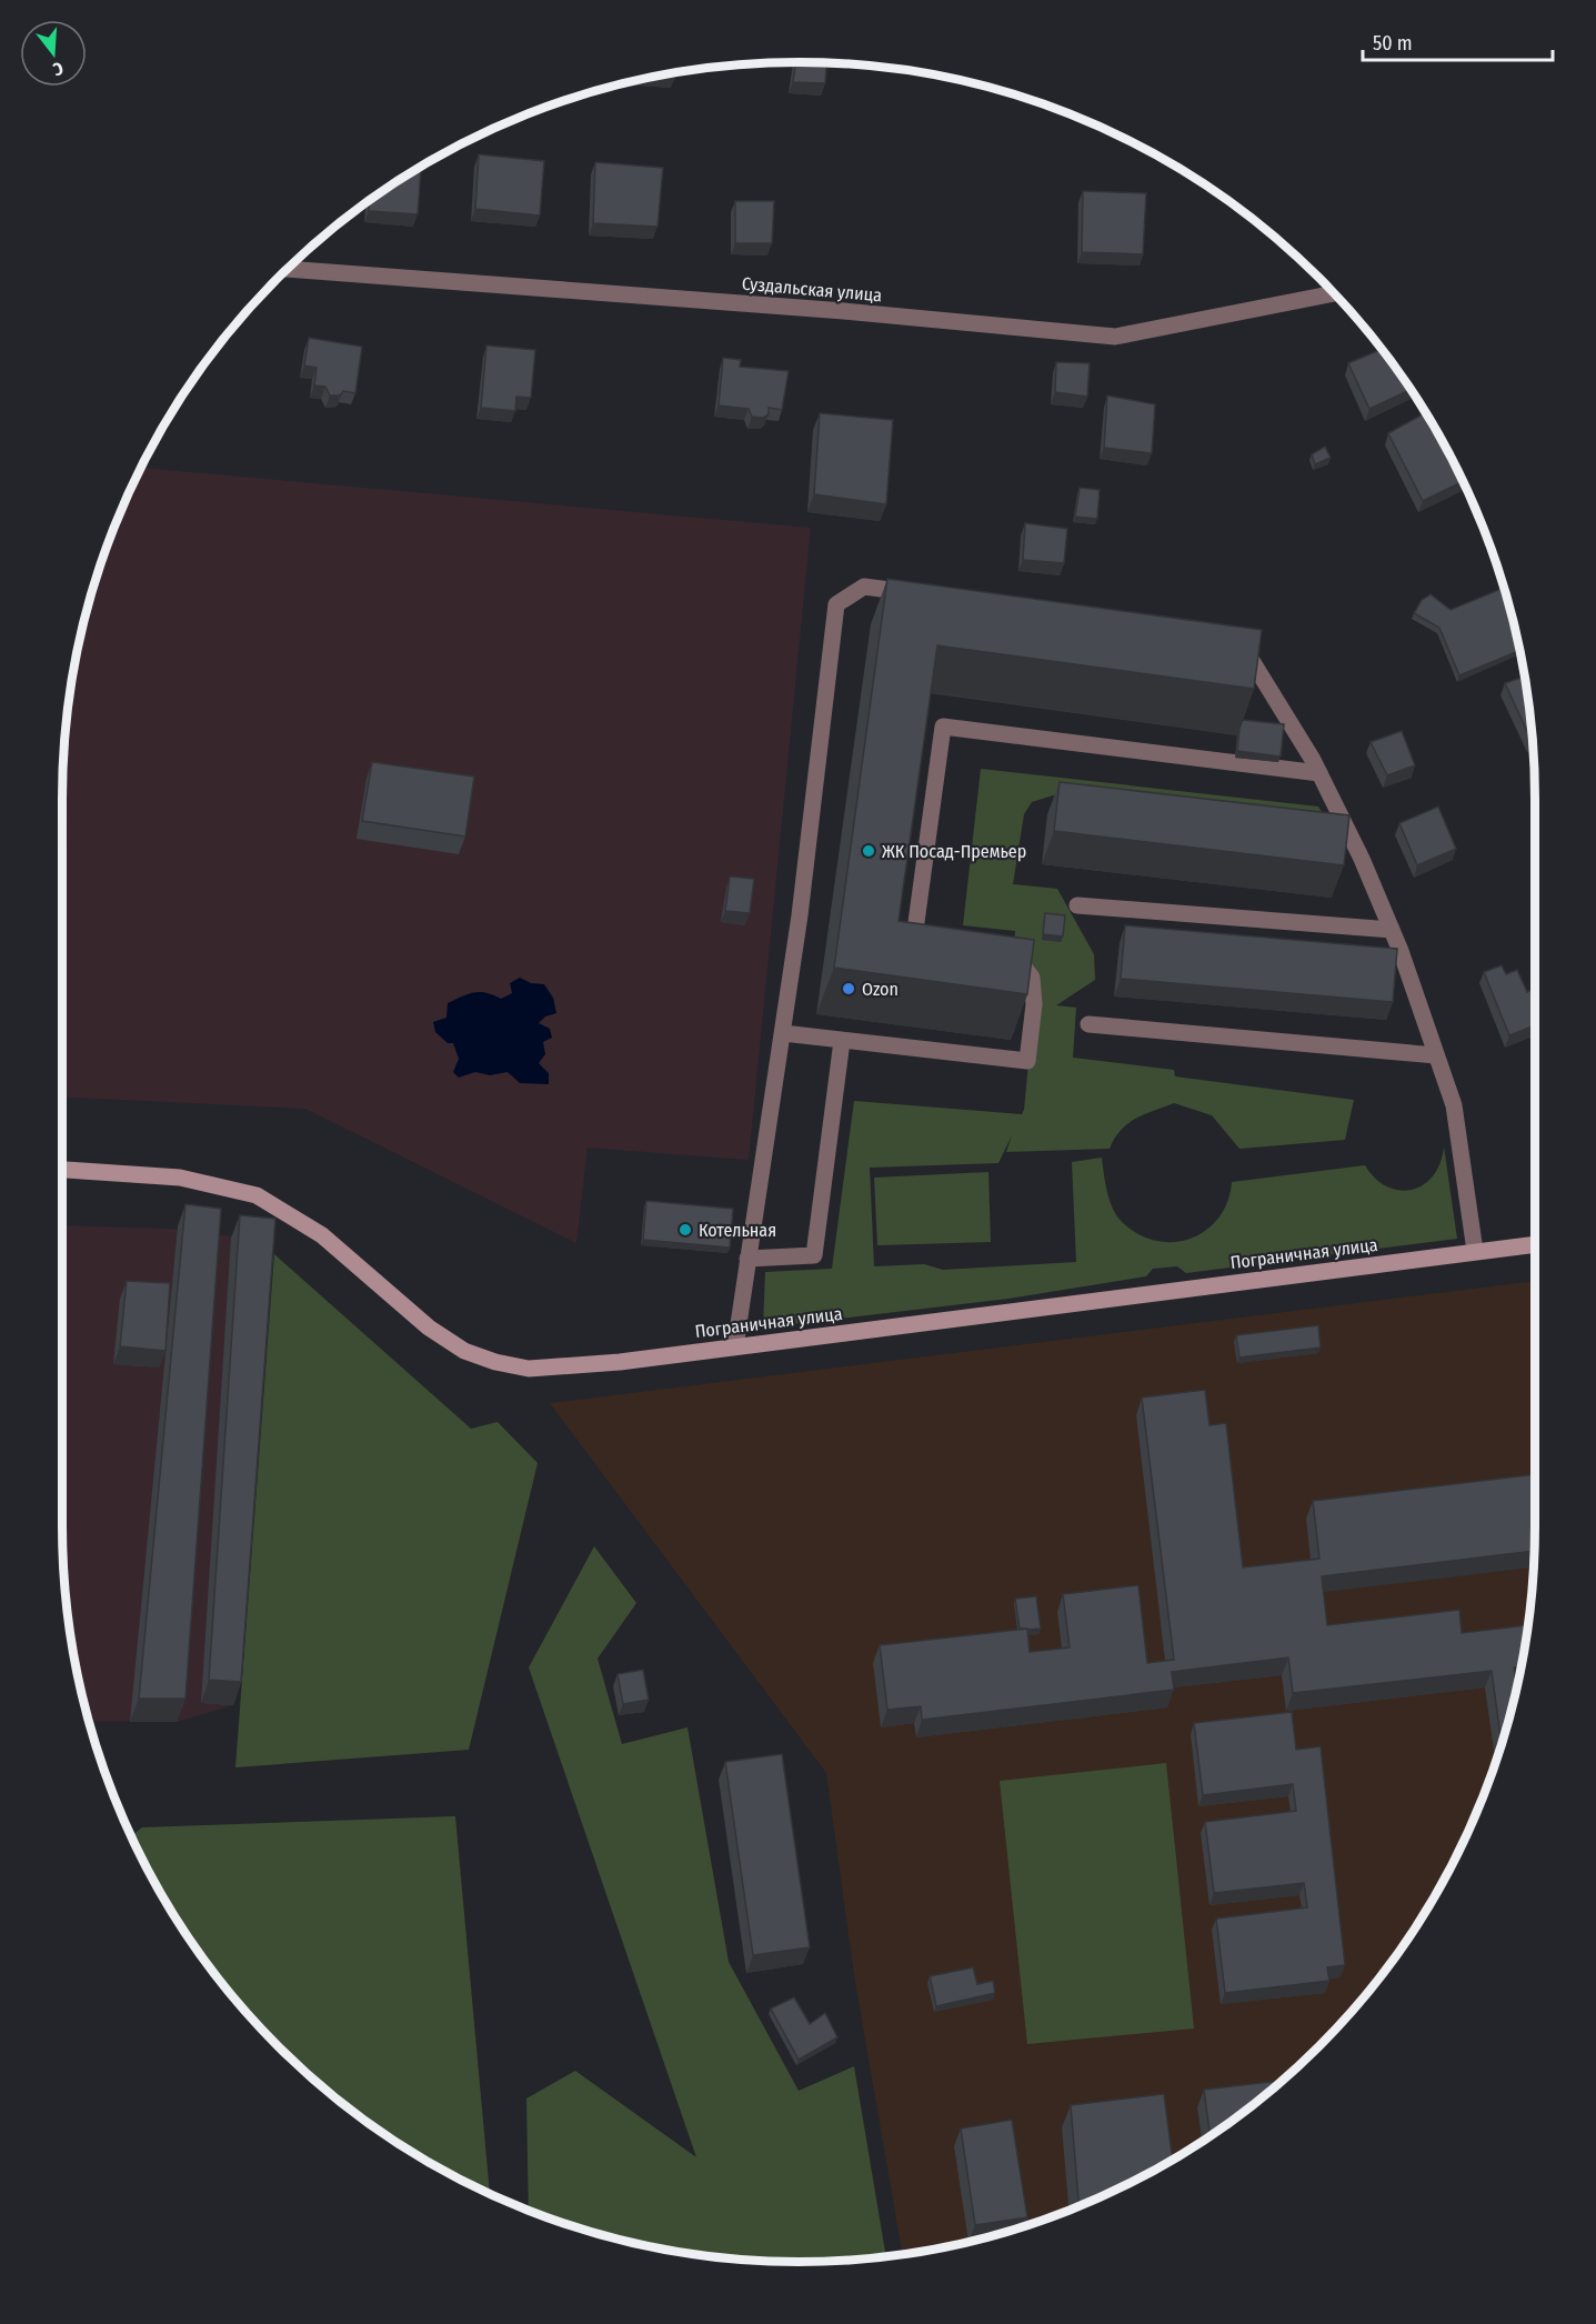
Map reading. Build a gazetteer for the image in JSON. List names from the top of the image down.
{
  "streets": {
    "street": ["Суздальская улица", "Пограничная улица"]
  },
  "places": ["ЖК Посад-Премьер", "Ozon", "Котельная"],
  "scale_bar": "50 m",
  "north": "bottom"
}
